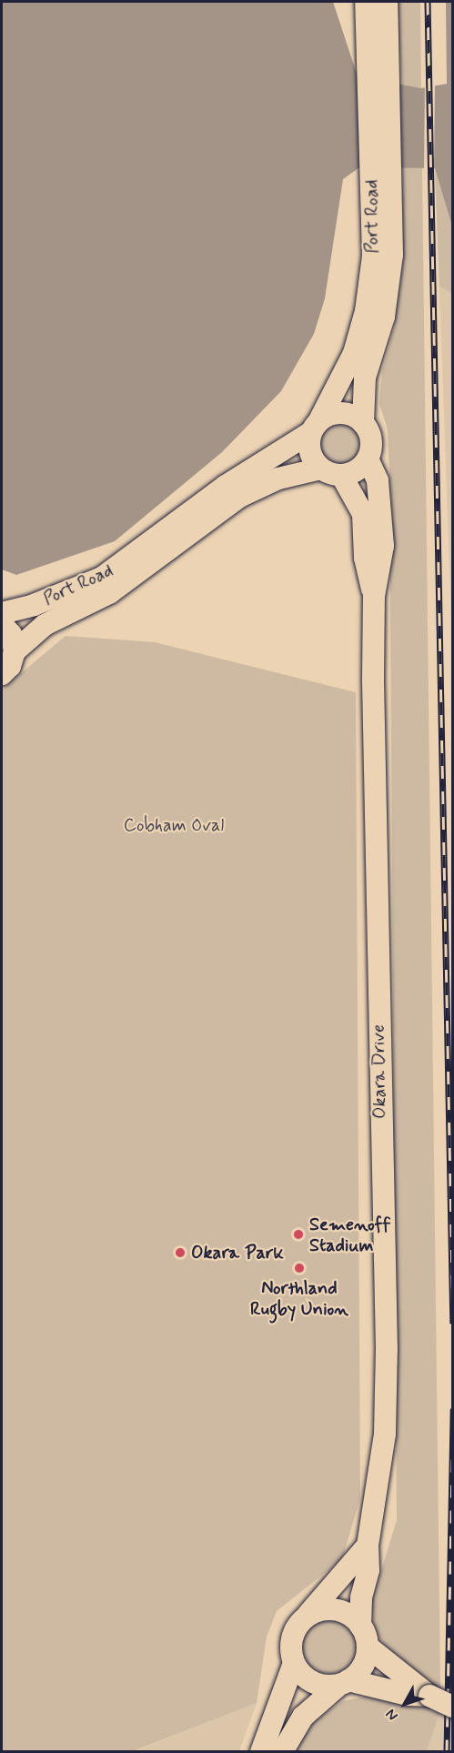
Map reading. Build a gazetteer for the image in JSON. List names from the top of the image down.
{
  "streets": {
    "main road": ["Port Road", "Okara Drive"]
  },
  "crossings": [
    ["Port Road", "Okara Drive"]
  ],
  "parks": ["Cobham Oval"],
  "places": ["Semenoff Stadium", "Okara Park", "Northland Rugby Union"],
  "north": "bottom left"
}
